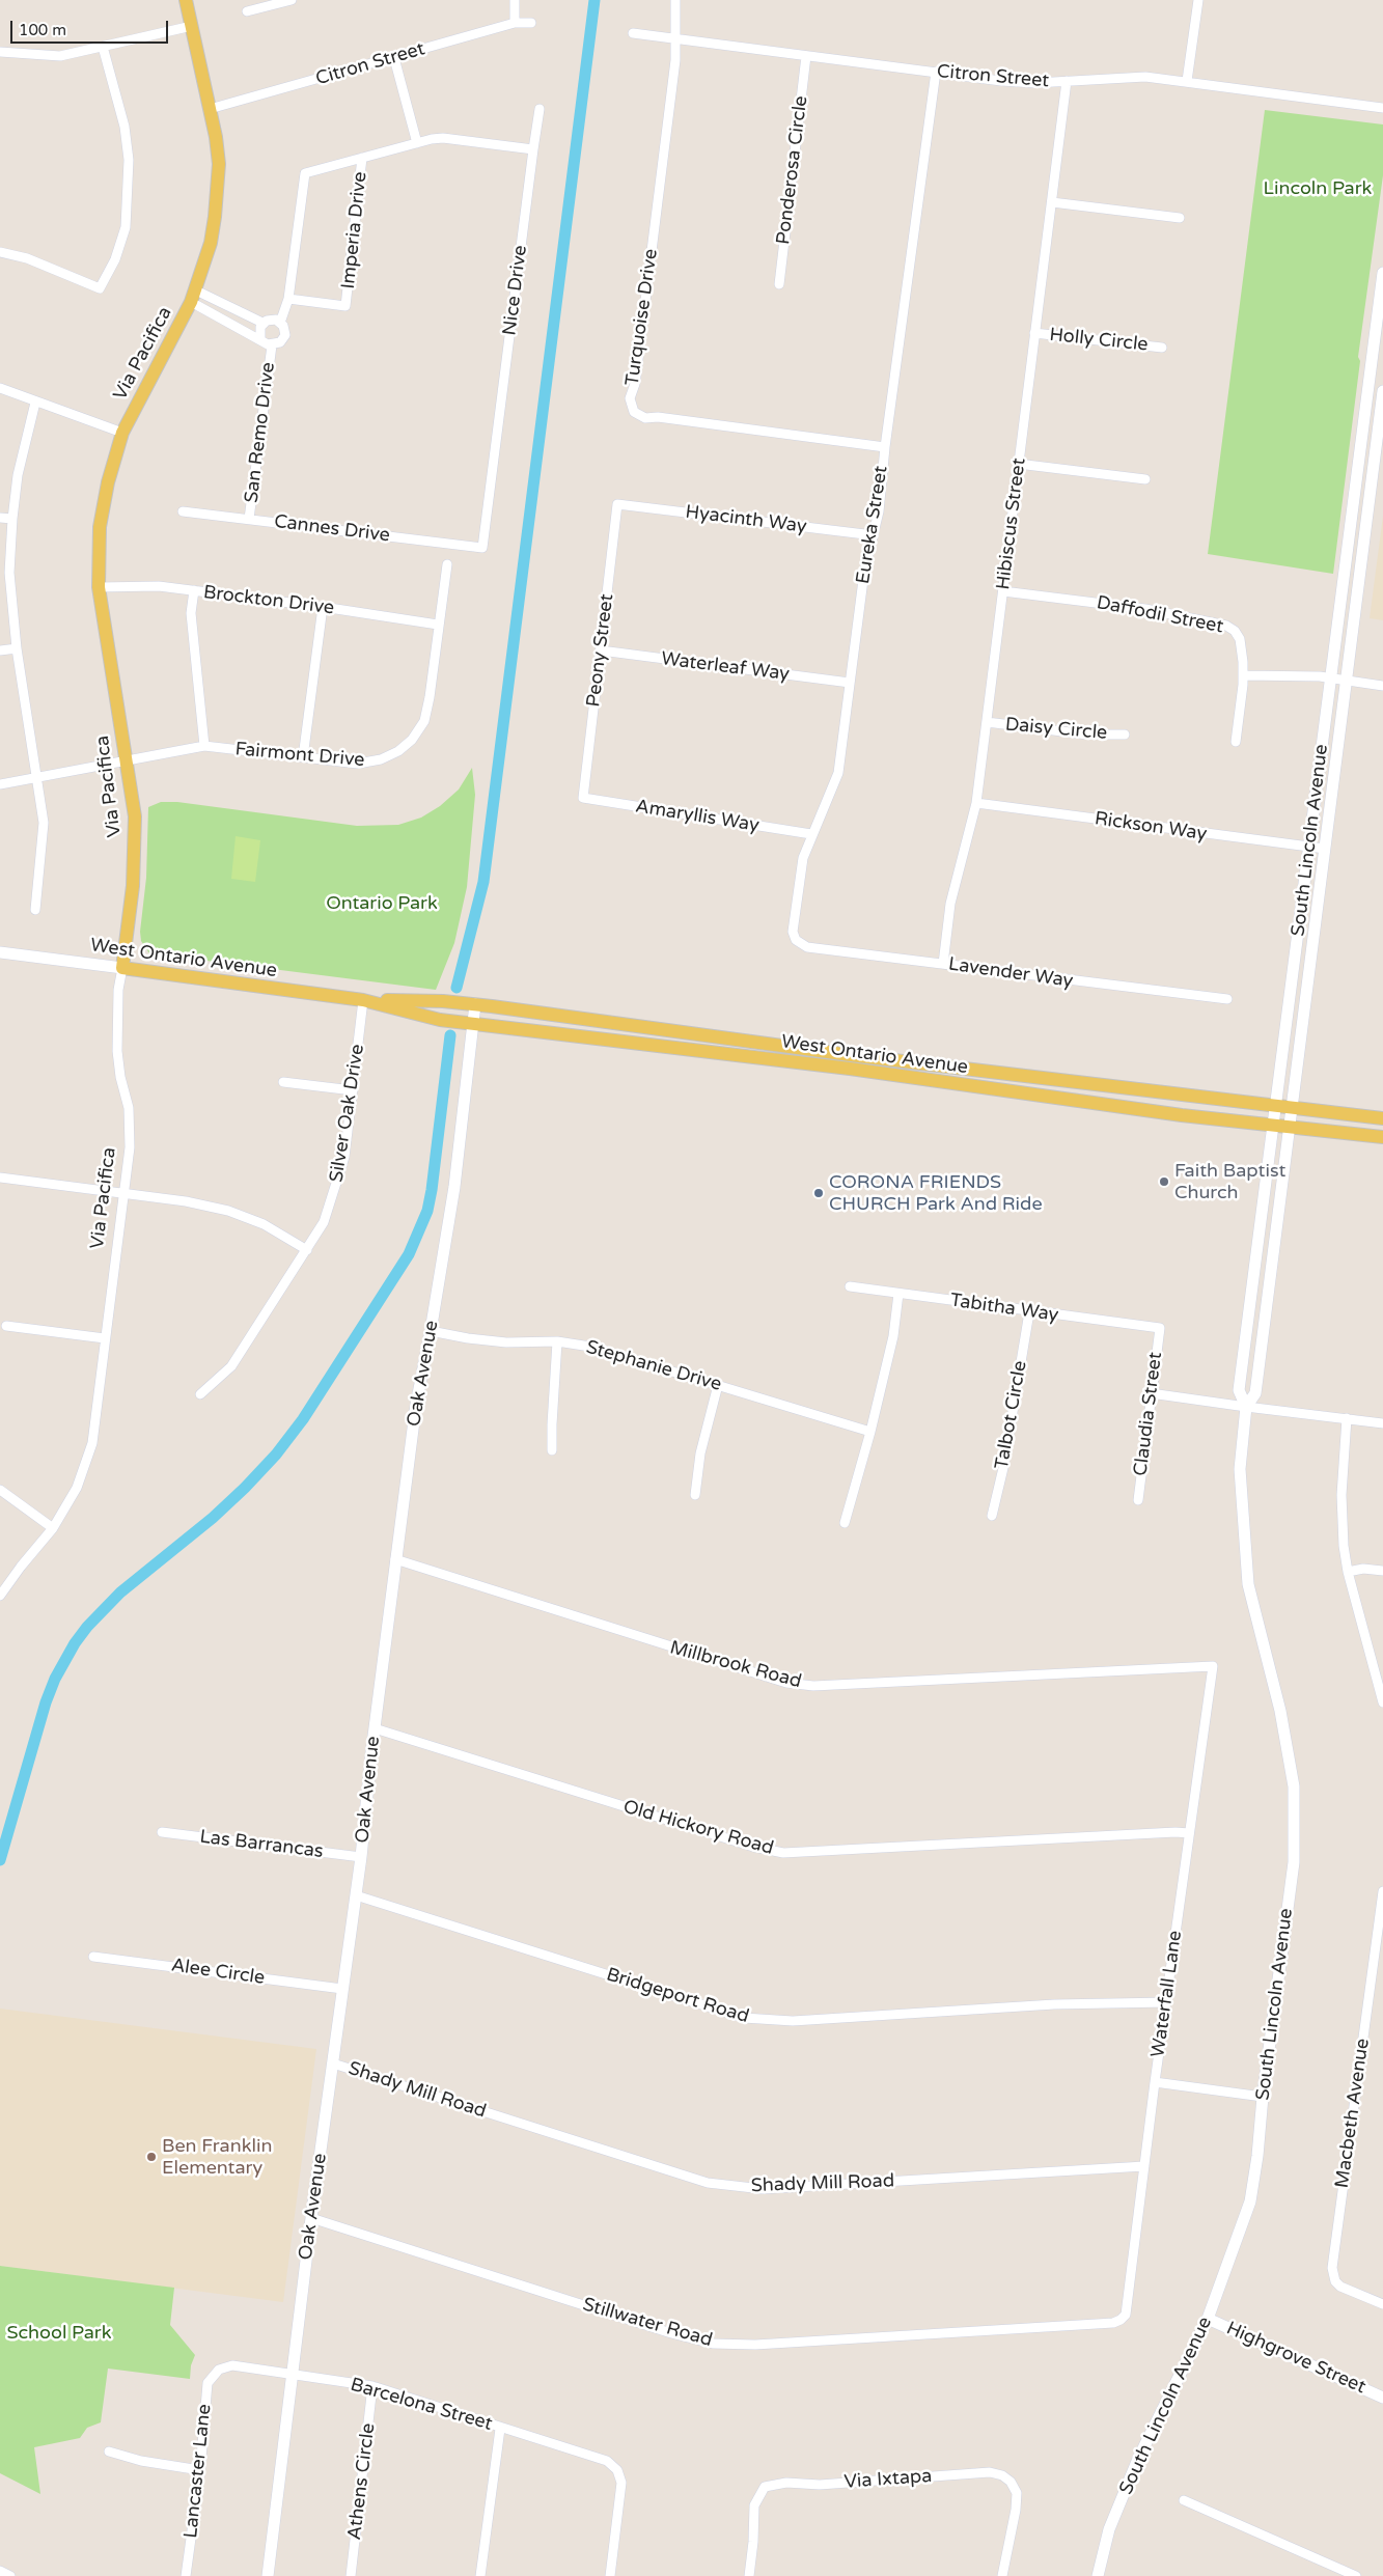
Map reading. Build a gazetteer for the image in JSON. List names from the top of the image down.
{
  "streets": {
    "main road": [
      "Via Pacifica",
      "South Lincoln Avenue",
      "West Ontario Avenue",
      "Oak Avenue",
      "Highgrove Street"
    ],
    "street": [
      "Citron Street",
      "Ponderosa Circle",
      "Imperia Drive",
      "Nice Drive",
      "Turquoise Drive",
      "Holly Circle",
      "San Remo Drive",
      "Hyacinth Way",
      "Hibiscus Street",
      "Eureka Street",
      "Cannes Drive",
      "Brockton Drive",
      "Daffodil Street",
      "Peony Street",
      "Waterleaf Way",
      "Daisy Circle",
      "Fairmont Drive",
      "Amaryllis Way",
      "Rickson Way",
      "Lavender Way",
      "Silver Oak Drive",
      "Tabitha Way",
      "Stephanie Drive",
      "Claudia Street",
      "Talbot Circle",
      "Millbrook Road",
      "Old Hickory Road",
      "Las Barrancas",
      "Alee Circle",
      "Waterfall Lane",
      "Bridgeport Road",
      "Shady Mill Road",
      "Macbeth Avenue",
      "Stillwater Road",
      "Barcelona Street",
      "Lancaster Lane",
      "Via Ixtapa",
      "Athens Circle"
    ]
  },
  "crossings": [
    ["Citron Street", "Ponderosa Circle"],
    ["Citron Street", "Turquoise Drive"],
    ["Citron Street", "Via Pacifica"],
    ["Citron Street", "Hibiscus Street"],
    ["Citron Street", "Eureka Street"],
    ["Nice Drive", "Cannes Drive"],
    ["Turquoise Drive", "Eureka Street"],
    ["Holly Circle", "Hibiscus Street"],
    ["Via Pacifica", "Brockton Drive"],
    ["Via Pacifica", "Fairmont Drive"],
    ["Via Pacifica", "West Ontario Avenue"],
    ["San Remo Drive", "Cannes Drive"],
    ["Hyacinth Way", "Eureka Street"],
    ["Hyacinth Way", "Peony Street"],
    ["Hibiscus Street", "Daffodil Street"],
    ["Hibiscus Street", "Daisy Circle"],
    ["Hibiscus Street", "Rickson Way"],
    ["Hibiscus Street", "Lavender Way"],
    ["Eureka Street", "Waterleaf Way"],
    ["Eureka Street", "Amaryllis Way"],
    ["Eureka Street", "Lavender Way"],
    ["Brockton Drive", "Fairmont Drive"],
    ["Peony Street", "Waterleaf Way"],
    ["Peony Street", "Amaryllis Way"],
    ["Rickson Way", "South Lincoln Avenue"],
    ["South Lincoln Avenue", "West Ontario Avenue"],
    ["South Lincoln Avenue", "Highgrove Street"],
    ["West Ontario Avenue", "Silver Oak Drive"],
    ["West Ontario Avenue", "Oak Avenue"],
    ["Tabitha Way", "Claudia Street"],
    ["Tabitha Way", "Talbot Circle"],
    ["Stephanie Drive", "Oak Avenue"],
    ["Oak Avenue", "Millbrook Road"],
    ["Oak Avenue", "Old Hickory Road"],
    ["Oak Avenue", "Las Barrancas"],
    ["Oak Avenue", "Alee Circle"],
    ["Oak Avenue", "Bridgeport Road"],
    ["Oak Avenue", "Shady Mill Road"],
    ["Oak Avenue", "Stillwater Road"],
    ["Oak Avenue", "Barcelona Street"],
    ["Millbrook Road", "Waterfall Lane"],
    ["Old Hickory Road", "Waterfall Lane"],
    ["Waterfall Lane", "Bridgeport Road"],
    ["Waterfall Lane", "Shady Mill Road"],
    ["Waterfall Lane", "Stillwater Road"],
    ["Barcelona Street", "Lancaster Lane"],
    ["Barcelona Street", "Athens Circle"]
  ],
  "parks": ["Lincoln Park", "Ontario Park", "School Park"],
  "places": ["Faith Baptist Church", "CORONA FRIENDS CHURCH Park And Ride", "Ben Franklin Elementary"],
  "scale_bar": "100 m"
}
